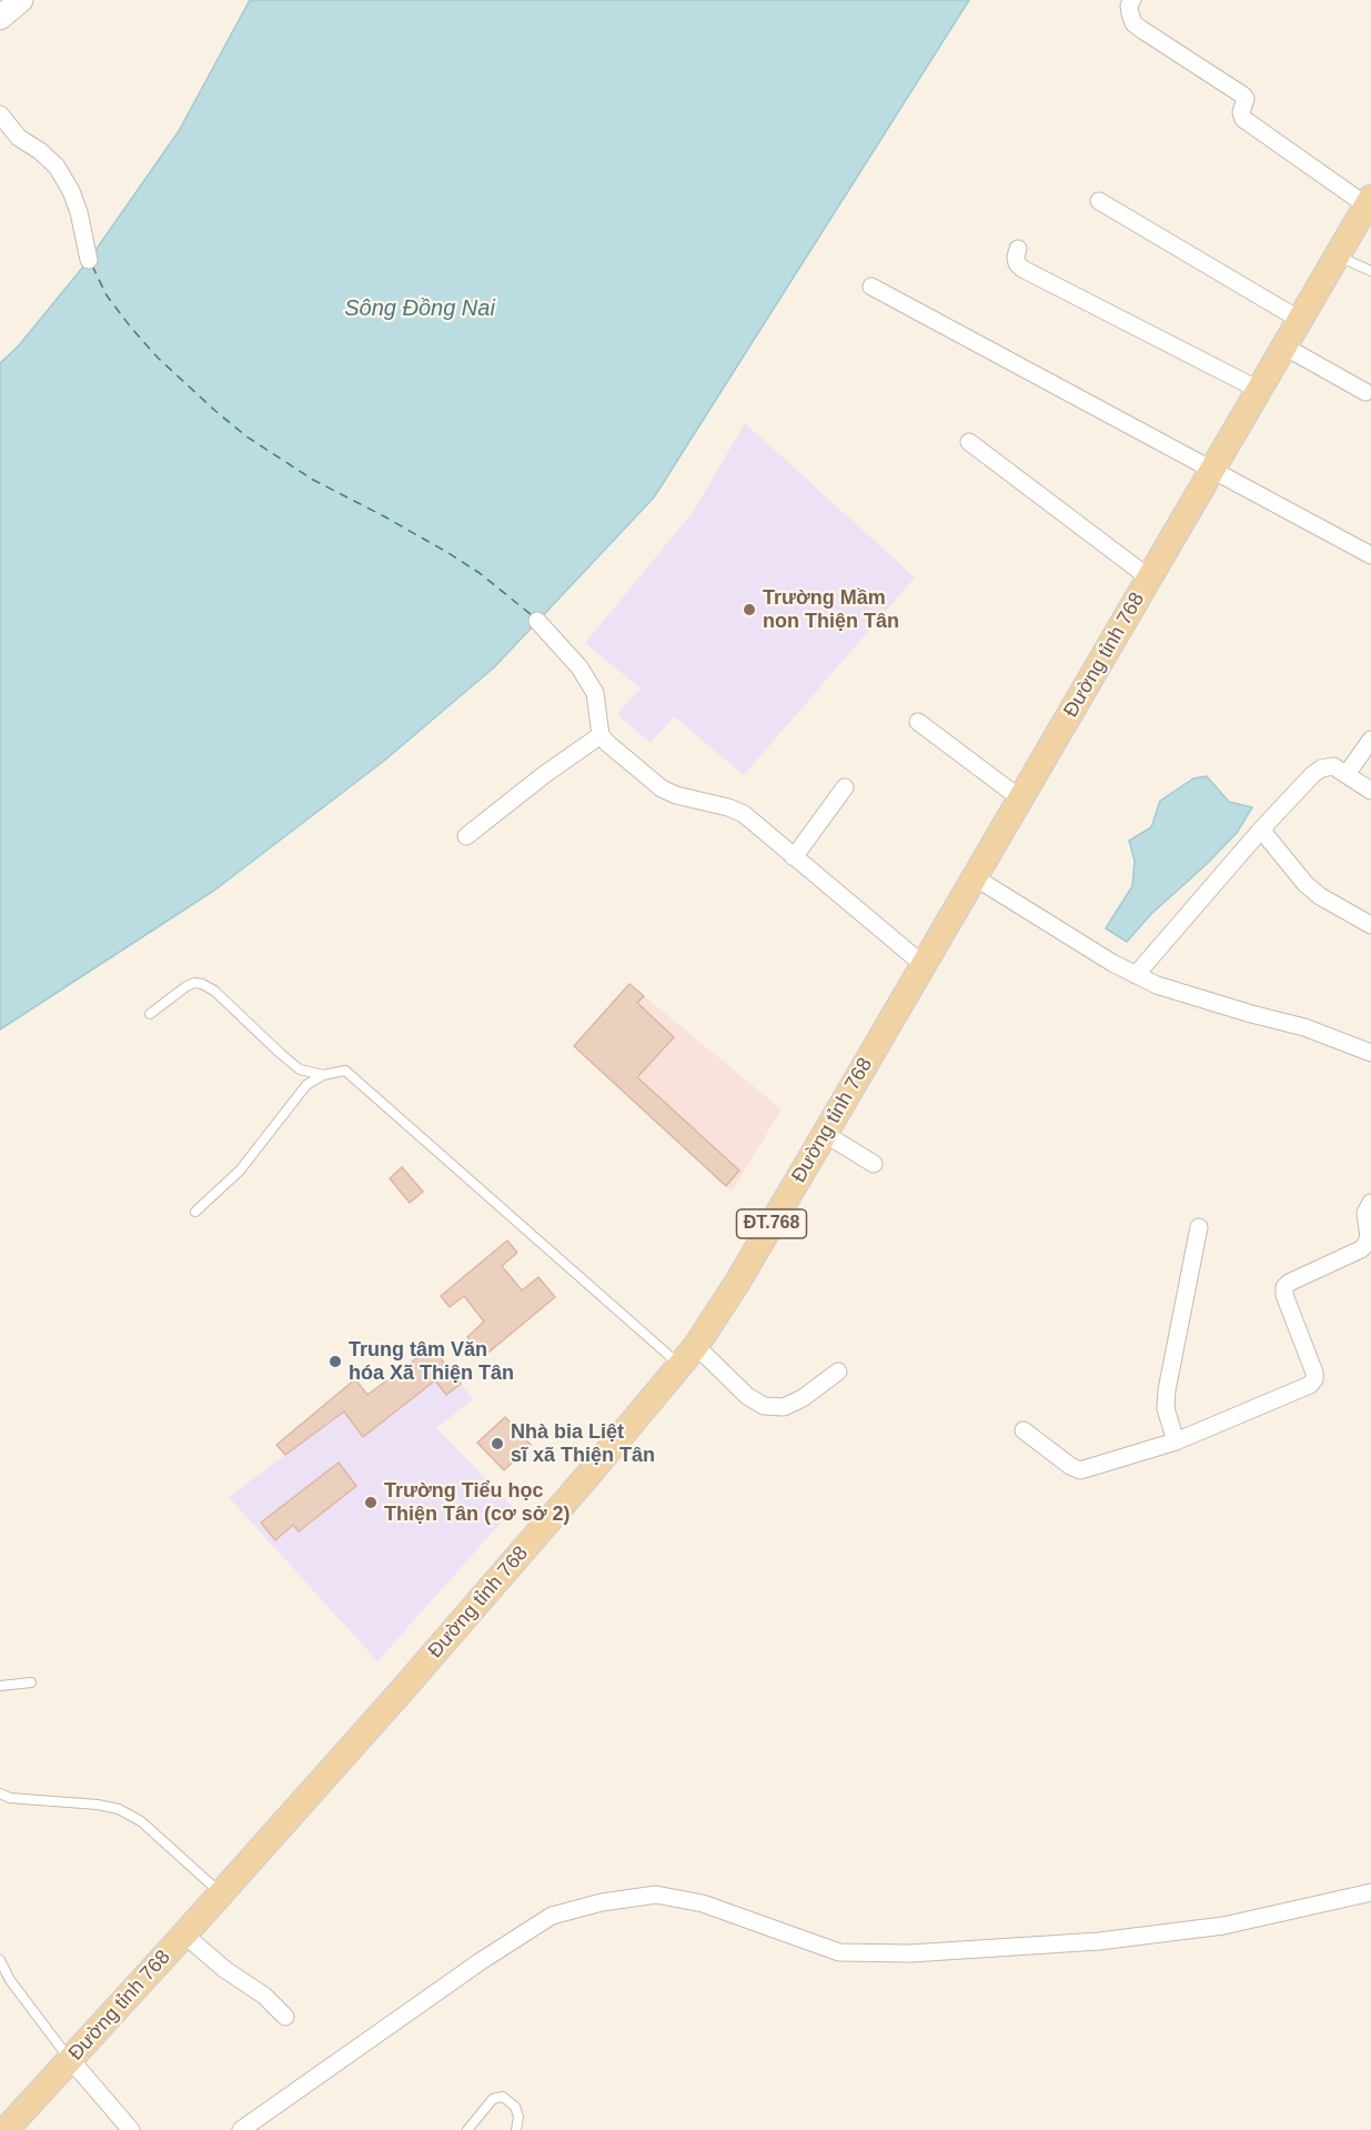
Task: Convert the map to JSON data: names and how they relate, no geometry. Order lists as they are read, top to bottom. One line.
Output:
{"streets":{"main road":["Đường tỉnh 768","ĐT.768"]},"water":["Sông Đồng Nai"],"places":["Trường Mầm non Thiện Tân","Trung tâm Văn hóa Xã Thiện Tân","Nhà bia Liệt sĩ xã Thiện Tân","Trường Tiểu học Thiện Tân (cơ sở 2)"]}
